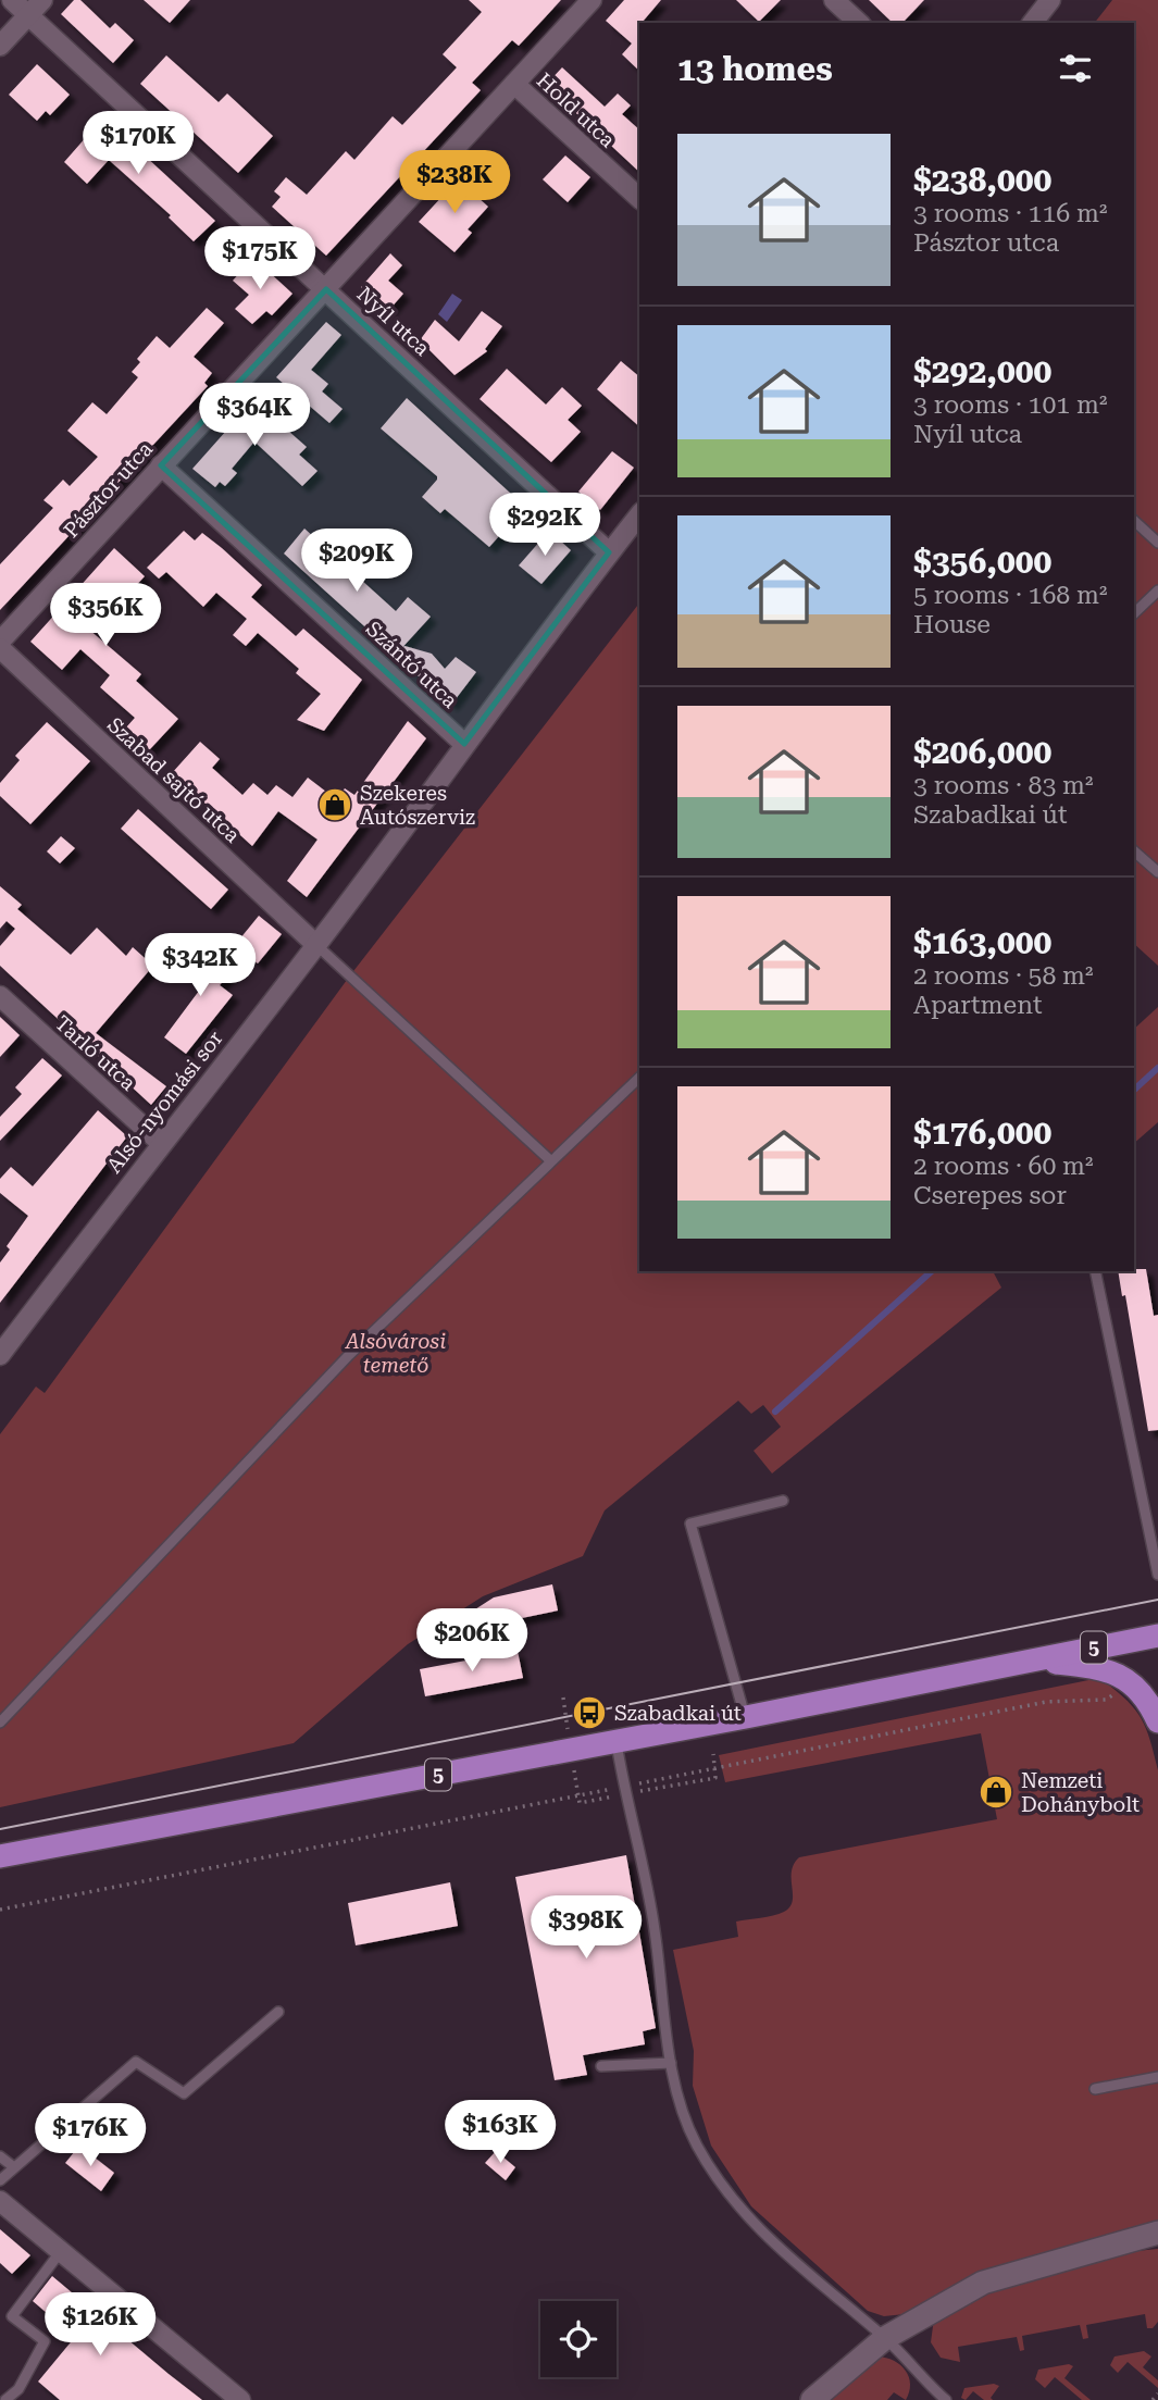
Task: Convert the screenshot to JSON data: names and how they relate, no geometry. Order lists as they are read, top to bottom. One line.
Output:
{"streets":{"main road":["5"],"street":["Hold utca","Nyíl utca","Pásztor utca","Szántó utca","Szabad sajtó utca","Tarló utca","Alsó-nyomási sor"]},"crossings":[["Hold utca","Pásztor utca"],["Nyíl utca","Pásztor utca"],["Nyíl utca","Alsó-nyomási sor"],["Pásztor utca","Szántó utca"],["Szántó utca","Alsó-nyomási sor"],["Szabad sajtó utca","Alsó-nyomási sor"],["Tarló utca","Alsó-nyomási sor"]],"parks":["Alsóvárosi temető"],"places":{"shop":["Szekeres Autószerviz","Nemzeti Dohánybolt"],"bus stop":["Szabadkai út"]},"page":{"heading":"13 homes","price":["$170K","$238K","$175K","$364K","$292K","$209K","$356K","$342K","$206K","$398K","$163K","$176K","$126K"],"list":[{"name":"$238,000","note":"3 rooms · 116 m² · Pásztor utca"},{"name":"$292,000","note":"3 rooms · 101 m² · Nyíl utca"},{"name":"$356,000","note":"5 rooms · 168 m² · House"},{"name":"$206,000","note":"3 rooms · 83 m² · Szabadkai út"},{"name":"$163,000","note":"2 rooms · 58 m² · Apartment"},{"name":"$176,000","note":"2 rooms · 60 m² · Cserepes sor"}]}}
